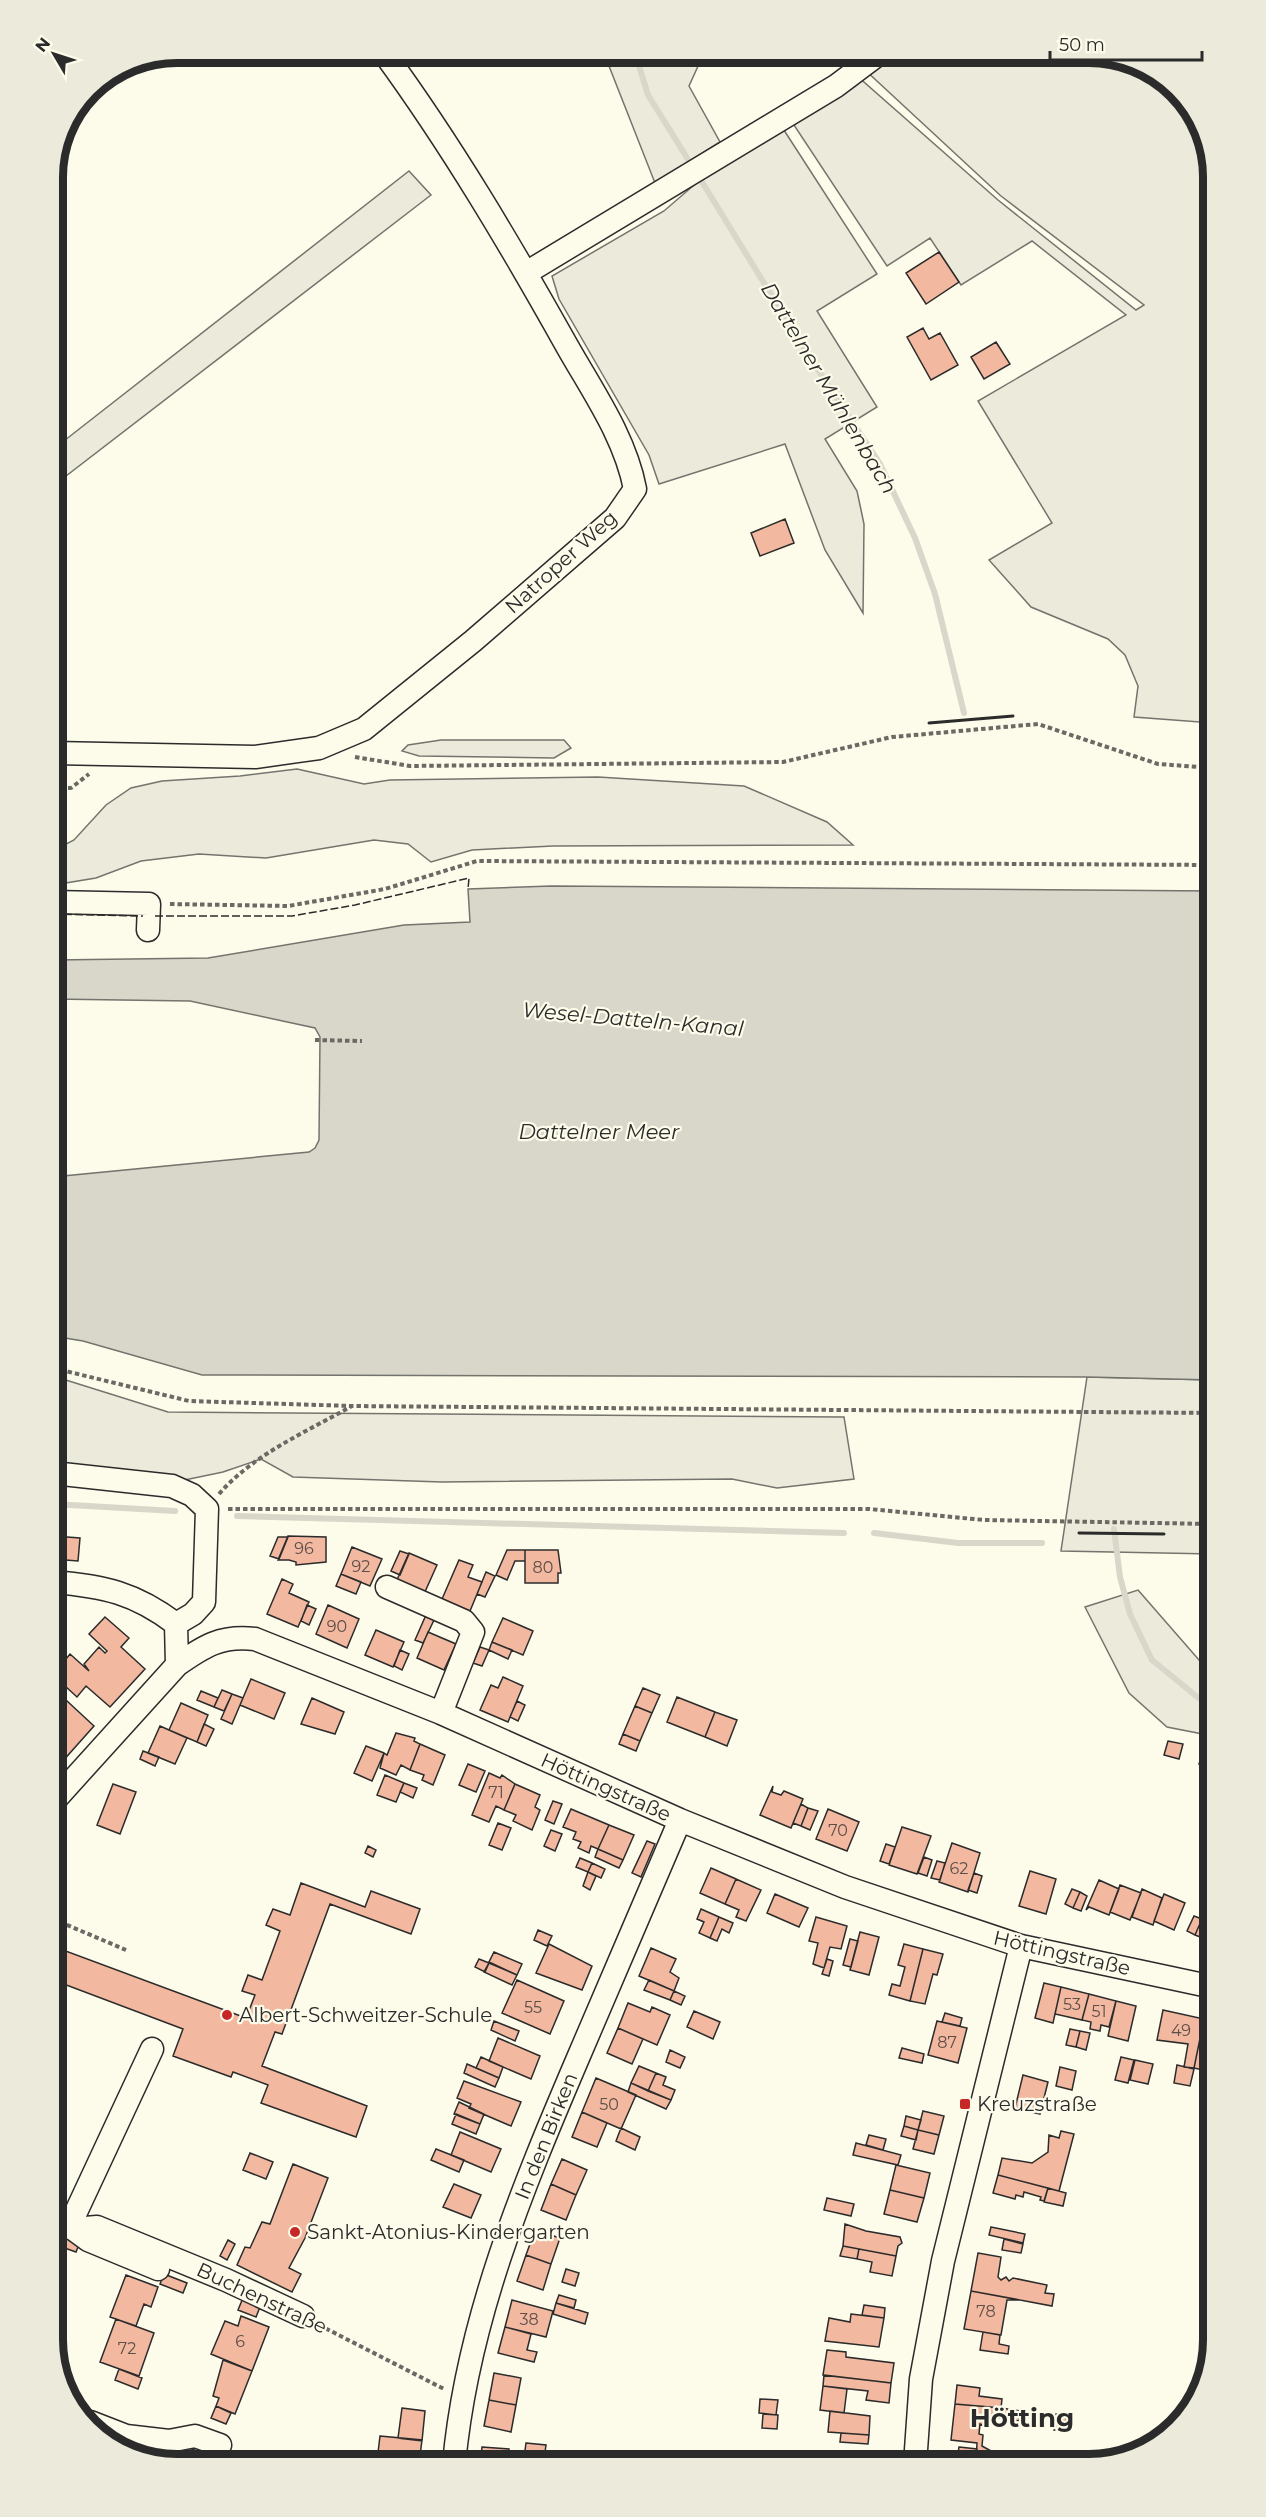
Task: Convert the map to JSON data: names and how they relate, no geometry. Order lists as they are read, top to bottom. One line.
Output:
{"streets":{"street":["Natroper Weg","Höttingstraße","In den Birken","Buchenstraße"]},"crossings":[["Höttingstraße","In den Birken"],["In den Birken","Buchenstraße"]],"districts":["Hötting"],"water":["Dattelner Mühlenbach","Wesel-Datteln-Kanal","Dattelner Meer"],"places":{"other":["Albert-Schweitzer-Schule","Sankt-Atonius-Kindergarten"],"transit":["Kreuzstraße"]},"house_numbers":["96","92","80","90","71","70","62","53","55","51","49","87","50","78","38","6","72"],"scale_bar":"50 m","north":"top left"}
